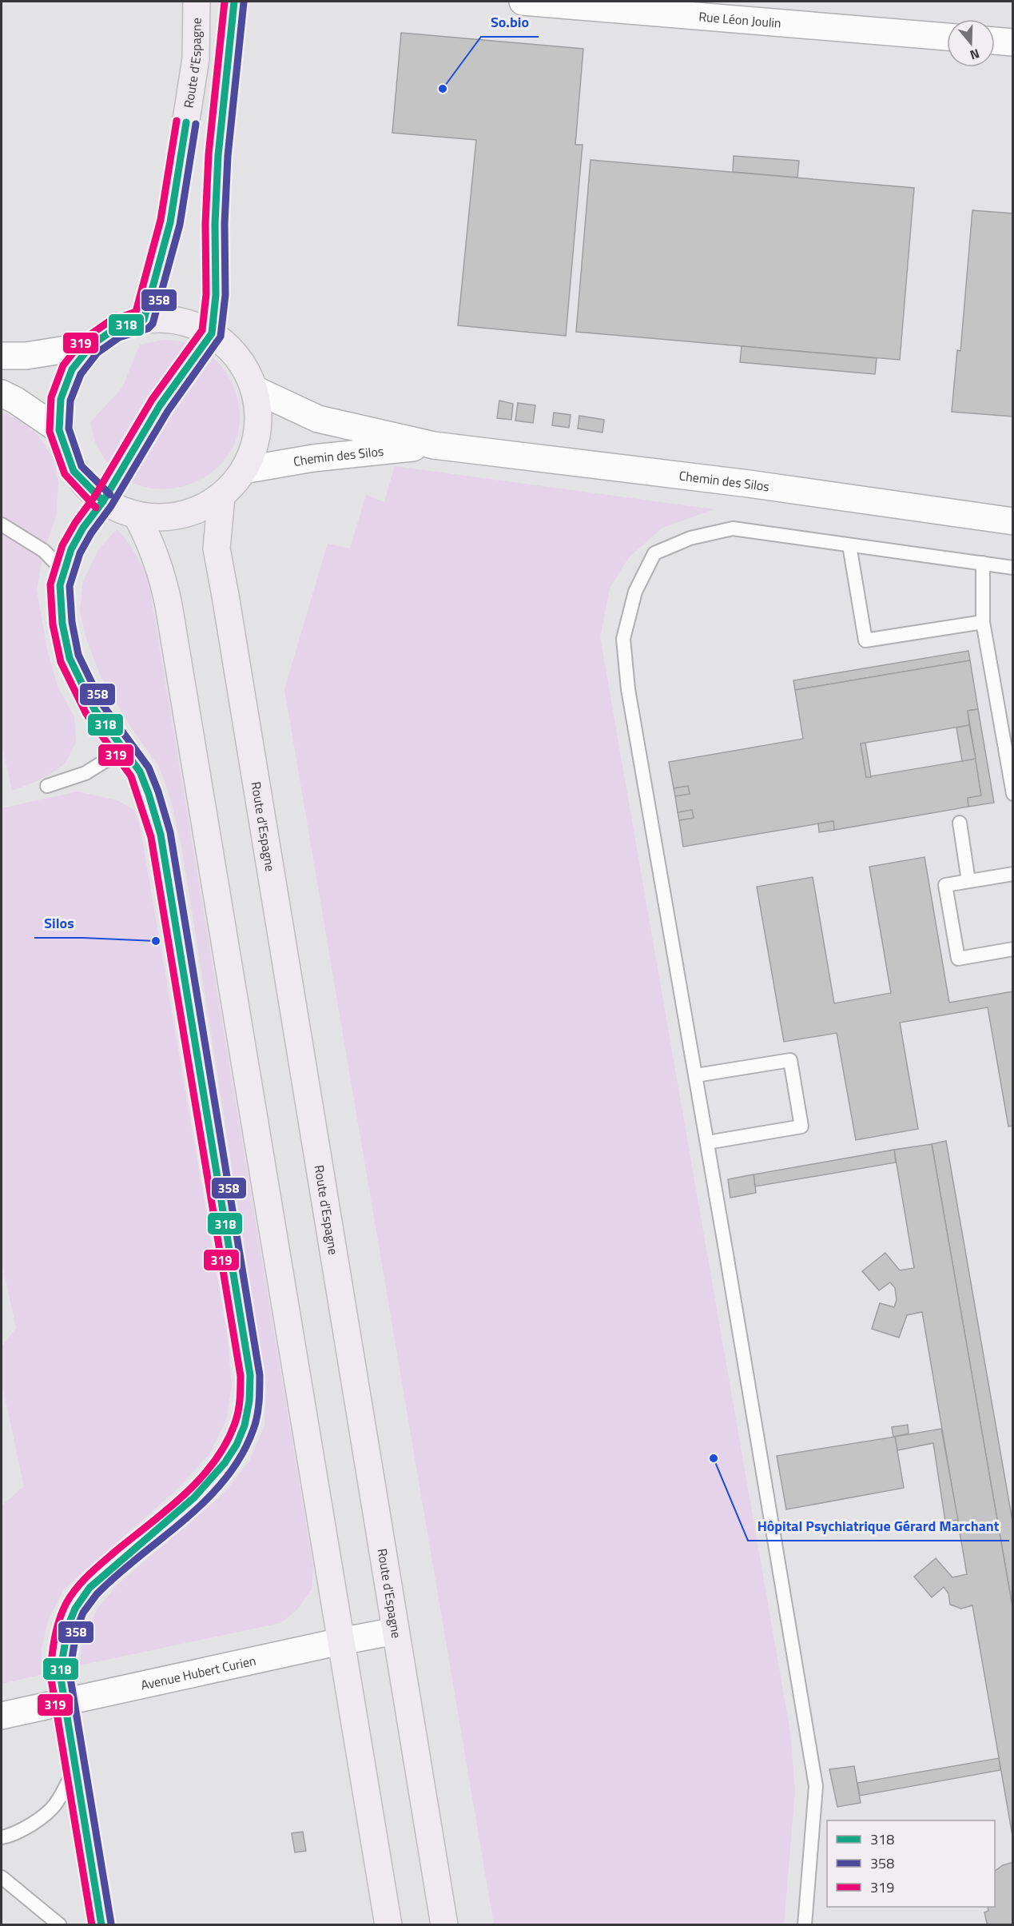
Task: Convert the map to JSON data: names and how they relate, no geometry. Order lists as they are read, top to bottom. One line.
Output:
{"streets":{"main road":["Route d'Espagne"],"street":["Rue Léon Joulin","Chemin des Silos","Avenue Hubert Curien"]},"crossings":[["Route d'Espagne","Avenue Hubert Curien"]],"places":["So.bio","Silos","Hôpital Psychiatrique Gérard Marchant"],"lines":["transit line 318","transit line 319","transit line 358"],"legend":["318","358","319"],"north":"bottom"}
